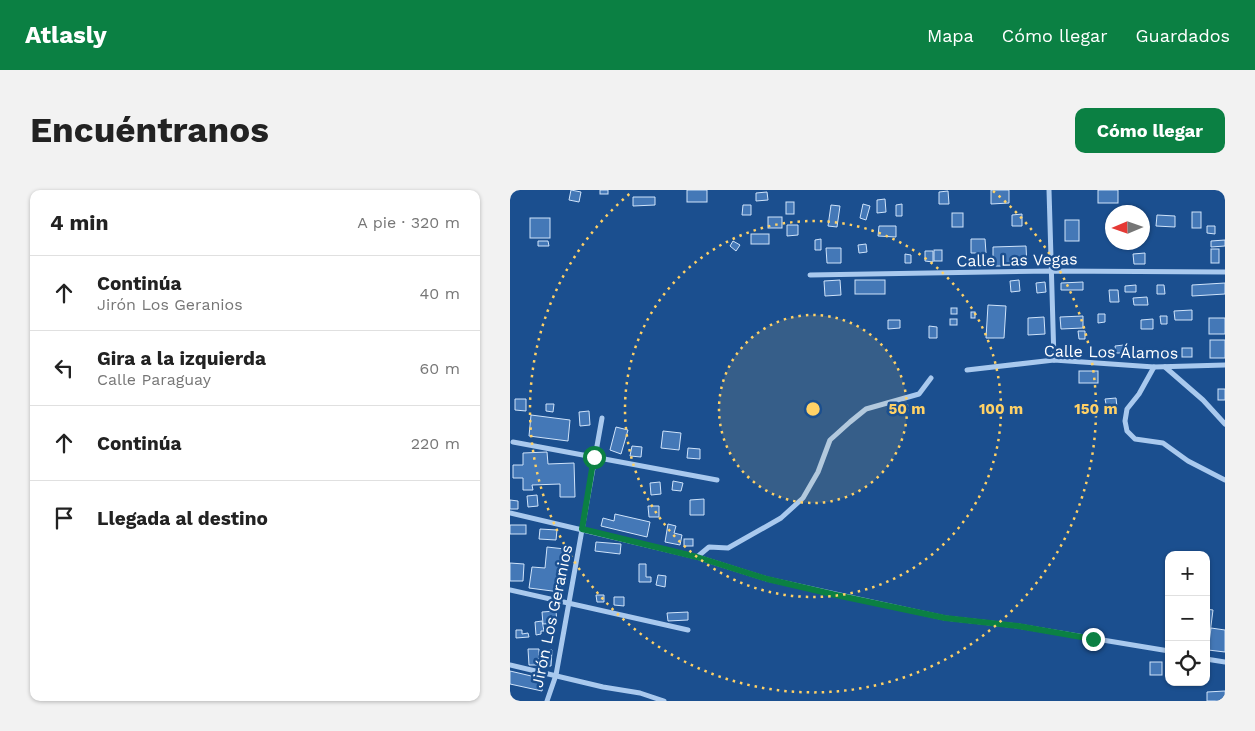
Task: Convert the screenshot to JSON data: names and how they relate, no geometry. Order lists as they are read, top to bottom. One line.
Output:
{"streets":{"street":["Calle Las Vegas","Calle Los Álamos","Jirón Los Geranios"]},"north":"left","page":{"header":"Atlasly","nav":["Mapa","Cómo llegar","Guardados"],"buttons":"Cómo llegar","title":"Encuéntranos","heading":["4 min","A pie · 320 m"],"list":[["Continúa","Jirón Los Geranios","40 m"],["Gira a la izquierda","Calle Paraguay","60 m"],["Continúa","220 m"],"Llegada al destino"],"map_buttons":["+","−"]},"rings":["50 m","100 m","150 m"]}
